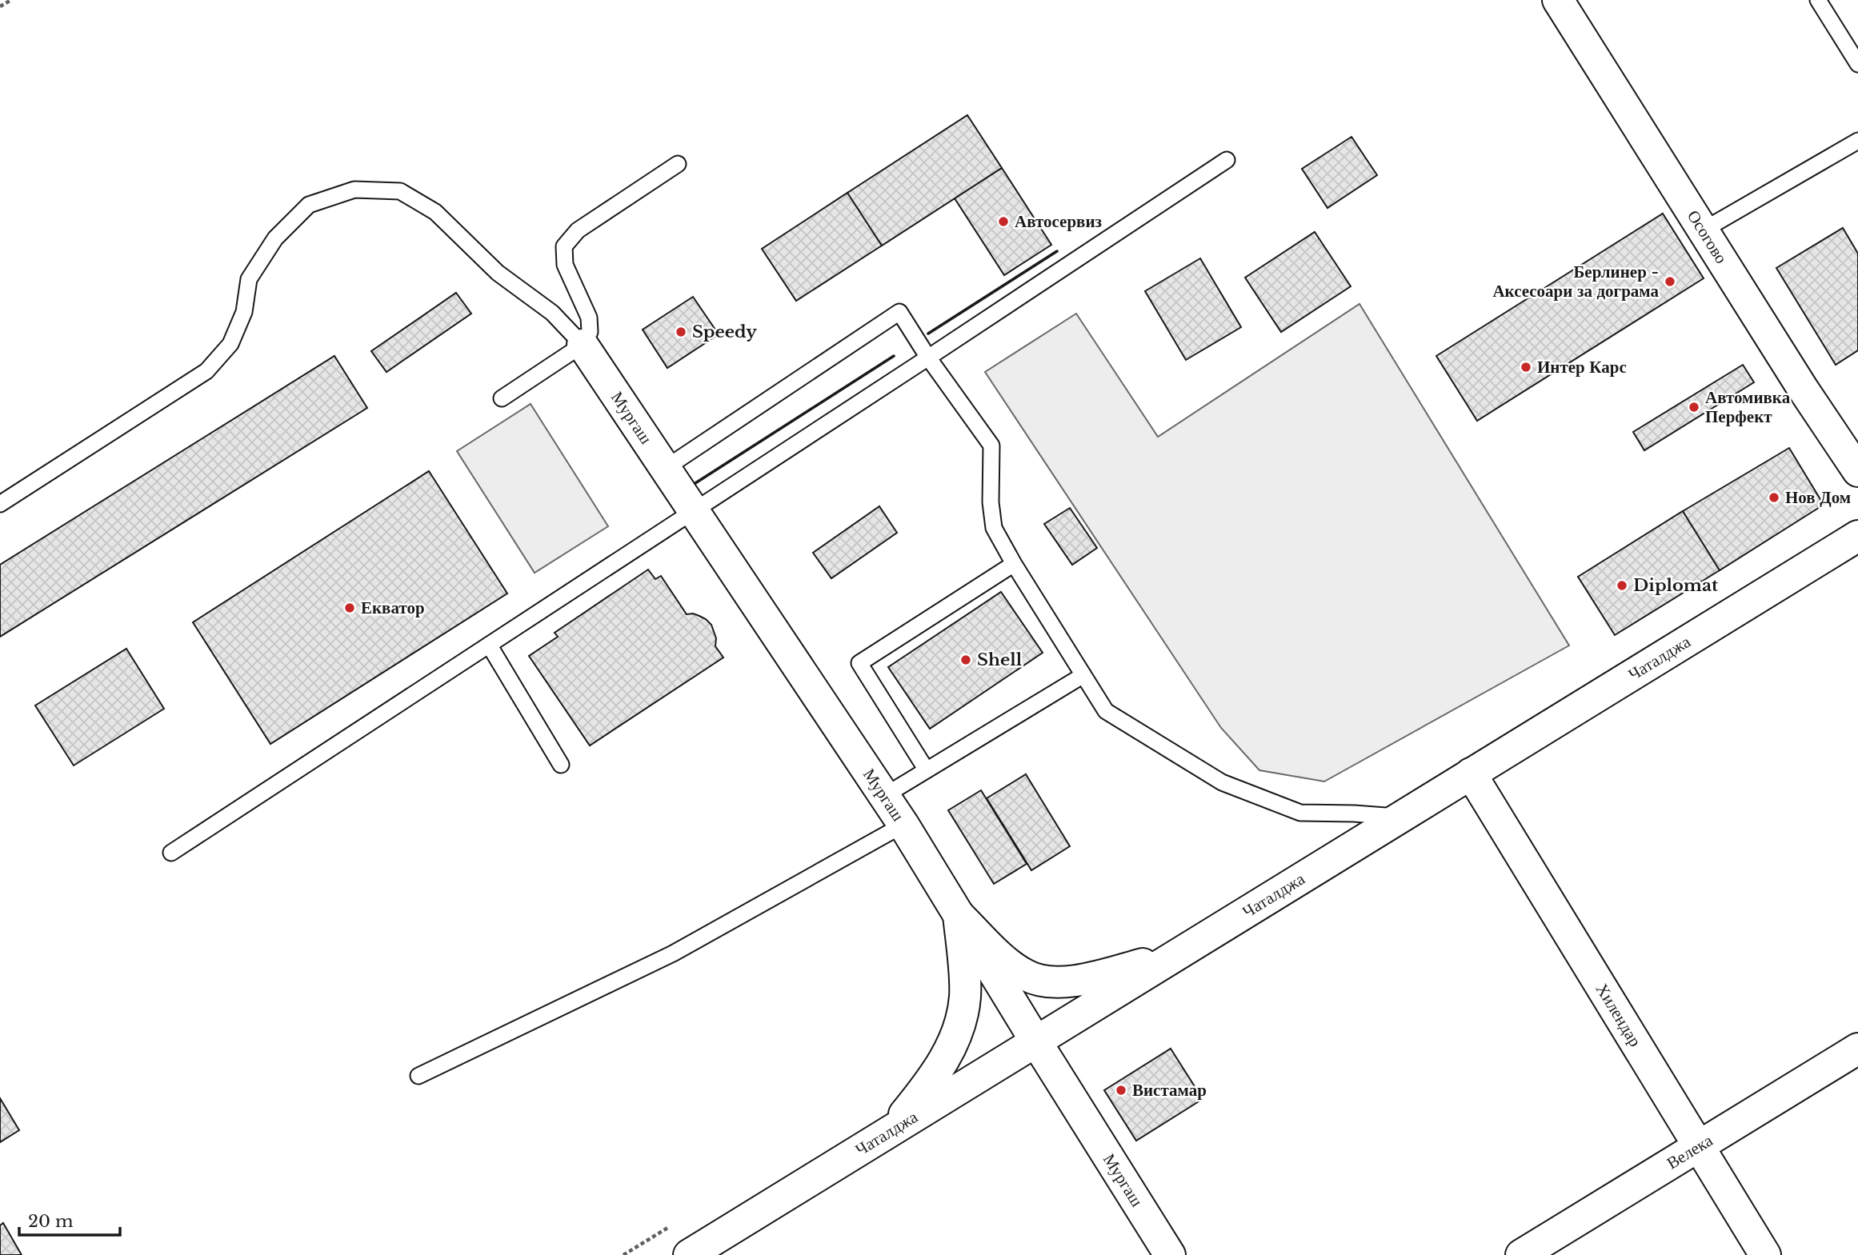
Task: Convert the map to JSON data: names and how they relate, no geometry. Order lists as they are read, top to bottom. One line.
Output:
{"streets":{"street":["Осогово","Мургаш","Чаталджа","Хилендар","Велека"]},"crossings":[["Мургаш","Чаталджа"],["Чаталджа","Хилендар"],["Хилендар","Велека"]],"places":["Автосервиз","Берлинер - Аксесоари за дограма","Speedy","Интер Карс","Автомивка Перфект","Нов Дом","Diplomat","Екватор","Shell","Вистамар"],"scale_bar":"20 m"}
